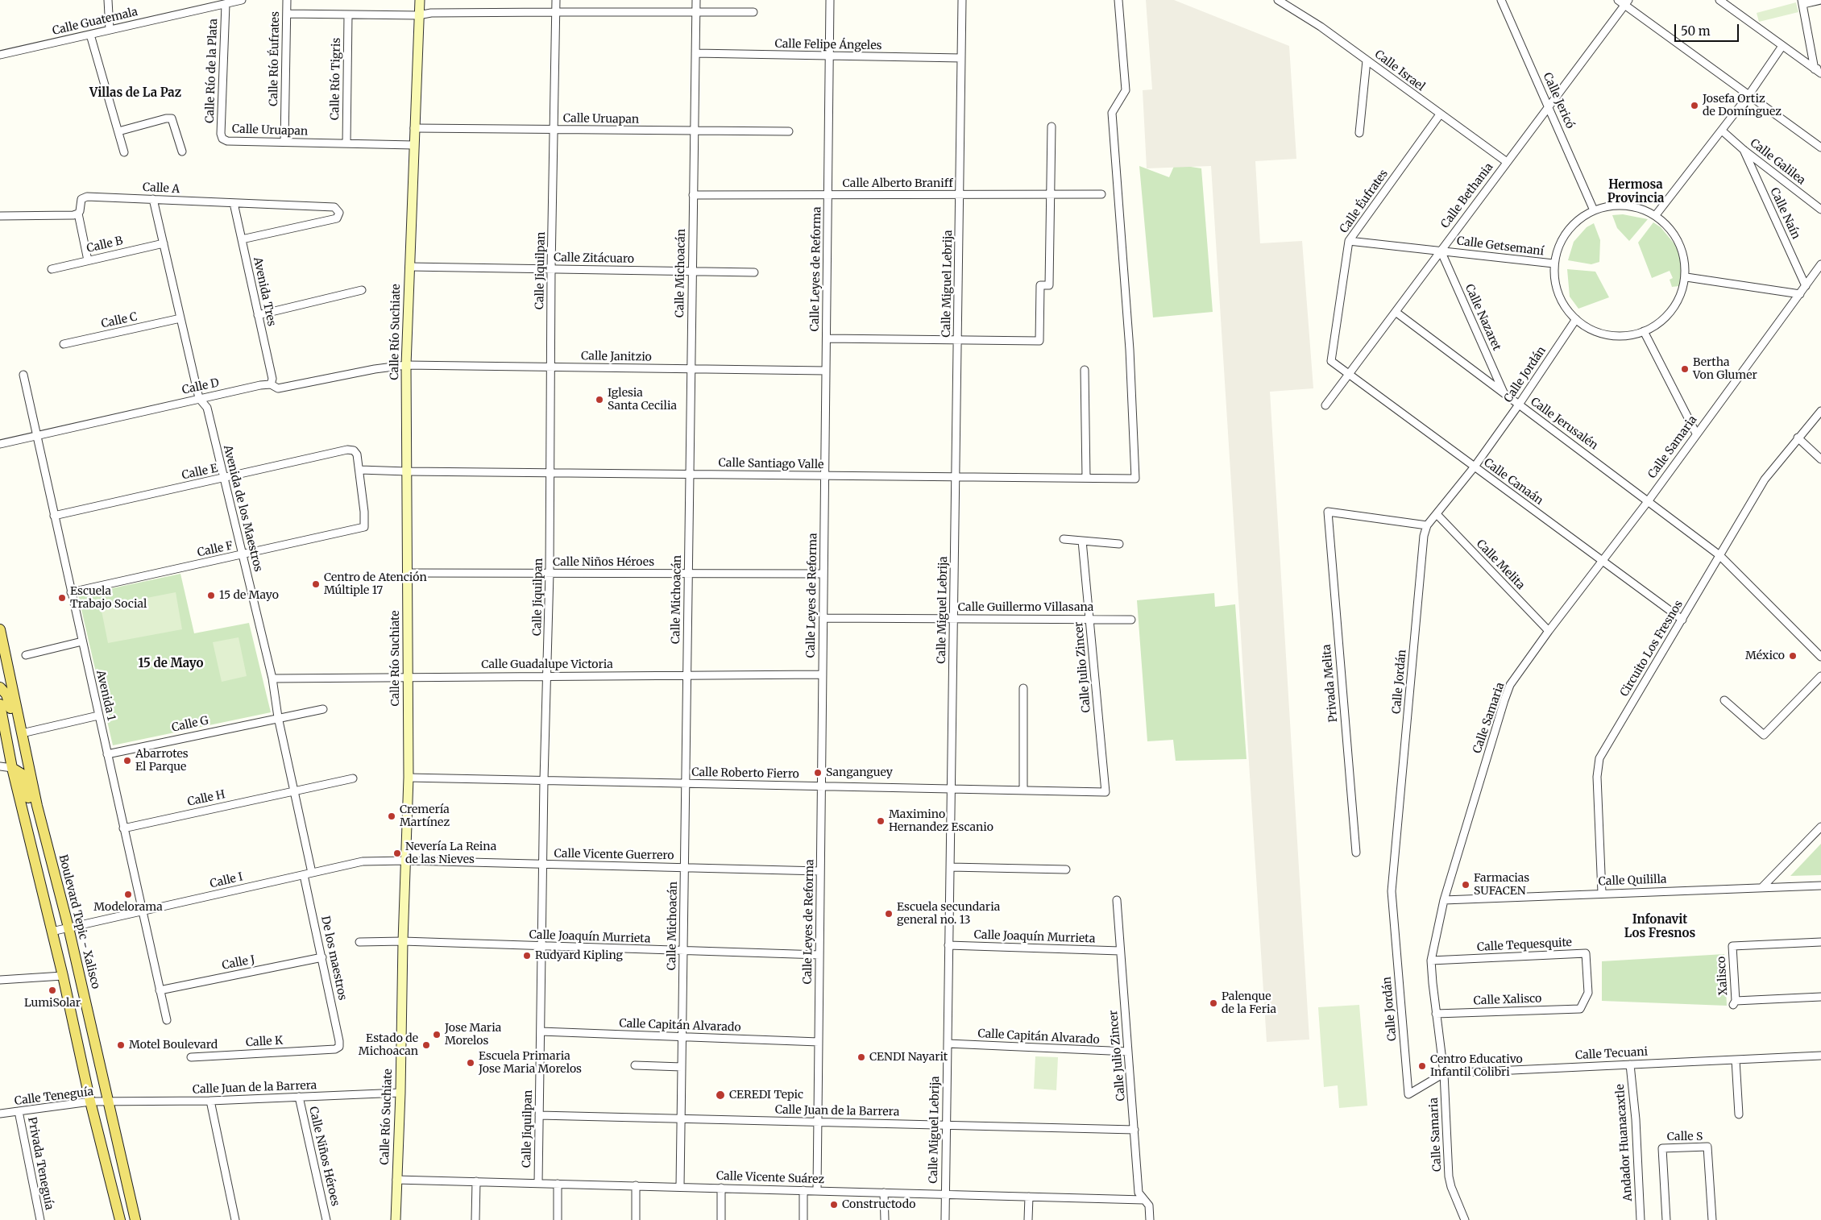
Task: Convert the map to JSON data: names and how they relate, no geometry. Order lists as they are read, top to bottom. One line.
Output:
{"streets":{"main road":["Calle Río Suchiate","Boulevard Tepic - Xalisco"],"street":["Calle Guatemala","Calle Felipe Ángeles","Calle Río Éufrates","Calle Río de la Plata","Calle Israel","Calle Río Tigris","Calle Jericó","Calle Uruapan","Calle Galilea","Calle Alberto Braniff","Calle A","Calle Bethania","Calle Éufrates","Calle Naín","Calle B","Calle Getsemaní","Calle Zitácuaro","Calle Leyes de Reforma","Calle Jiquilpan","Calle Michoacán","Calle Miguel Lebrija","Avenida Tres","Calle Nazaret","Calle C","Calle Janitzio","Calle Jordán","Calle D","Calle Jerusalén","Calle Samaria","Calle Santiago Valle","Calle E","Calle Canaán","Avenida de los Maestros","Calle F","Calle Niños Héroes","Calle Melita","Calle Guillermo Villasana","Circuito Los Fresnos","Calle Guadalupe Victoria","Calle Julio Zincer","Privada Melita","Avenida 1","Calle G","Calle Roberto Fierro","Calle H","Calle Vicente Guerrero","Calle I","Calle Quililla","Calle Joaquín Murrieta","Calle Tequesquite","De los maestros","Calle J","Xalisco","Calle Xalisco","Calle Capitán Alvarado","Calle K","Calle Tecuani","Calle Juan de la Barrera","Calle Teneguía","Calle S","Andador Huanacaxtle","Privada Teneguía","Calle Vicente Suárez"]},"crossings":[["Calle Guatemala","Calle Río de la Plata"],["Calle Felipe Ángeles","Calle Leyes de Reforma"],["Calle Felipe Ángeles","Calle Michoacán"],["Calle Felipe Ángeles","Calle Miguel Lebrija"],["Calle Río Éufrates","Calle Uruapan"],["Calle Río de la Plata","Calle Uruapan"],["Calle Israel","Calle Bethania"],["Calle Israel","Calle Éufrates"],["Calle Río Tigris","Calle Uruapan"],["Calle Jericó","Calle Bethania"],["Calle Jericó","Calle Getsemaní"],["Calle Jericó","Calle Jordán"],["Calle Uruapan","Calle Jiquilpan"],["Calle Uruapan","Calle Michoacán"],["Calle Uruapan","Calle Río Suchiate"],["Calle Galilea","Calle Naín"],["Calle Alberto Braniff","Calle Leyes de Reforma"],["Calle Alberto Braniff","Calle Michoacán"],["Calle Alberto Braniff","Calle Miguel Lebrija"],["Calle A","Avenida Tres"],["Calle A","Avenida de los Maestros"],["Calle Bethania","Calle Getsemaní"],["Calle Bethania","Calle Nazaret"],["Calle Bethania","Calle Jerusalén"],["Calle Bethania","Calle Canaán"],["Calle Éufrates","Calle Getsemaní"],["Calle Éufrates","Calle Canaán"],["Calle Naín","Calle Samaria"],["Calle B","Avenida de los Maestros"],["Calle Getsemaní","Calle Nazaret"],["Calle Getsemaní","Calle Jordán"],["Calle Zitácuaro","Calle Jiquilpan"],["Calle Zitácuaro","Calle Michoacán"],["Calle Zitácuaro","Calle Río Suchiate"],["Calle Leyes de Reforma","Calle Janitzio"],["Calle Leyes de Reforma","Calle Santiago Valle"],["Calle Leyes de Reforma","Calle Niños Héroes"],["Calle Leyes de Reforma","Calle Guillermo Villasana"],["Calle Leyes de Reforma","Calle Guadalupe Victoria"],["Calle Leyes de Reforma","Calle Roberto Fierro"],["Calle Leyes de Reforma","Calle Vicente Guerrero"],["Calle Leyes de Reforma","Calle Joaquín Murrieta"],["Calle Leyes de Reforma","Calle Capitán Alvarado"],["Calle Leyes de Reforma","Calle Juan de la Barrera"],["Calle Leyes de Reforma","Calle Vicente Suárez"],["Calle Jiquilpan","Calle Janitzio"],["Calle Jiquilpan","Calle Santiago Valle"],["Calle Jiquilpan","Calle Niños Héroes"],["Calle Jiquilpan","Calle Guadalupe Victoria"],["Calle Jiquilpan","Calle Roberto Fierro"],["Calle Jiquilpan","Calle Vicente Guerrero"],["Calle Jiquilpan","Calle Joaquín Murrieta"],["Calle Jiquilpan","Calle Capitán Alvarado"],["Calle Jiquilpan","Calle Juan de la Barrera"],["Calle Jiquilpan","Calle Vicente Suárez"],["Calle Michoacán","Calle Janitzio"],["Calle Michoacán","Calle Santiago Valle"],["Calle Michoacán","Calle Niños Héroes"],["Calle Michoacán","Calle Guadalupe Victoria"],["Calle Michoacán","Calle Roberto Fierro"],["Calle Michoacán","Calle Vicente Guerrero"],["Calle Michoacán","Calle Joaquín Murrieta"],["Calle Michoacán","Calle Capitán Alvarado"],["Calle Michoacán","Calle Juan de la Barrera"],["Calle Michoacán","Calle Vicente Suárez"],["Calle Miguel Lebrija","Calle Santiago Valle"],["Calle Miguel Lebrija","Calle Guillermo Villasana"],["Calle Miguel Lebrija","Calle Roberto Fierro"],["Calle Miguel Lebrija","Calle Joaquín Murrieta"],["Calle Miguel Lebrija","Calle Capitán Alvarado"],["Calle Miguel Lebrija","Calle Juan de la Barrera"],["Calle Miguel Lebrija","Calle Vicente Suárez"],["Avenida Tres","Calle D"],["Calle Nazaret","Calle Jerusalén"],["Calle C","Avenida de los Maestros"],["Calle Río Suchiate","Calle Janitzio"],["Calle Río Suchiate","Calle D"],["Calle Río Suchiate","Calle Santiago Valle"],["Calle Río Suchiate","Calle Niños Héroes"],["Calle Río Suchiate","Calle Guadalupe Victoria"],["Calle Río Suchiate","Calle Roberto Fierro"],["Calle Río Suchiate","Calle Vicente Guerrero"],["Calle Río Suchiate","Calle I"],["Calle Río Suchiate","Calle Joaquín Murrieta"],["Calle Río Suchiate","Calle Juan de la Barrera"],["Calle Río Suchiate","Calle Vicente Suárez"],["Calle Janitzio","Calle D"],["Calle Jordán","Calle Jerusalén"],["Calle Jordán","Calle Canaán"],["Calle Jordán","Calle Melita"],["Calle Jordán","Privada Melita"],["Calle Jordán","Calle Tecuani"],["Calle D","Avenida de los Maestros"],["Calle D","Avenida 1"],["Calle Jerusalén","Calle Samaria"],["Calle Jerusalén","Circuito Los Fresnos"],["Calle Samaria","Calle Canaán"],["Calle Samaria","Calle Melita"],["Calle Samaria","Calle Quililla"],["Calle Samaria","Calle Tequesquite"],["Calle Samaria","Calle Xalisco"],["Calle Samaria","Calle Tecuani"],["Calle E","Avenida de los Maestros"],["Calle E","Calle F"],["Calle E","Avenida 1"],["Calle Canaán","Circuito Los Fresnos"],["Avenida de los Maestros","Calle F"],["Avenida de los Maestros","Calle Guadalupe Victoria"],["Avenida de los Maestros","Calle G"],["Avenida de los Maestros","Calle H"],["Avenida de los Maestros","Calle I"],["Calle F","Avenida 1"],["Calle Niños Héroes","Calle Juan de la Barrera"],["Calle Guillermo Villasana","Calle Julio Zincer"],["Circuito Los Fresnos","Calle Quililla"],["Calle Julio Zincer","Calle Roberto Fierro"],["Calle Julio Zincer","Calle Joaquín Murrieta"],["Calle Julio Zincer","Calle Capitán Alvarado"],["Calle Julio Zincer","Calle Juan de la Barrera"],["Calle Julio Zincer","Calle Vicente Suárez"],["Avenida 1","Calle G"],["Avenida 1","Calle H"],["Avenida 1","Calle I"],["Avenida 1","Calle J"],["Calle Vicente Guerrero","Calle I"],["Calle I","Boulevard Tepic - Xalisco"],["Calle I","De los maestros"],["Boulevard Tepic - Xalisco","Calle Juan de la Barrera"],["Boulevard Tepic - Xalisco","Calle Teneguía"],["Calle Tequesquite","Calle Xalisco"],["De los maestros","Calle J"],["De los maestros","Calle K"],["Calle Tecuani","Andador Huanacaxtle"],["Calle Juan de la Barrera","Calle Teneguía"],["Calle Teneguía","Privada Teneguía"]],"districts":["Villas de La Paz","Hermosa Provincia","15 de Mayo","Infonavit Los Fresnos"],"places":["Josefa Ortiz de Domínguez","Bertha Von Glumer","Iglesia Santa Cecilia","Centro de Atención Múltiple 17","15 de Mayo","Escuela Trabajo Social","México","Abarrotes El Parque","Sanganguey","Cremería Martínez","Maximino Hernandez Escanio","Nevería La Reina de las Nieves","Farmacias SUFACEN","Modelorama","Escuela secundaria general no. 13","Rudyard Kipling","LumiSolar","Palenque de la Feria","Jose Maria Morelos","Motel Boulevard","Estado de Michoacan","CENDI Nayarit","Escuela Primaria Jose Maria Morelos","Centro Educativo Infantil Colibri","CEREDI Tepic","Constructodo"],"scale_bar":"50 m"}
